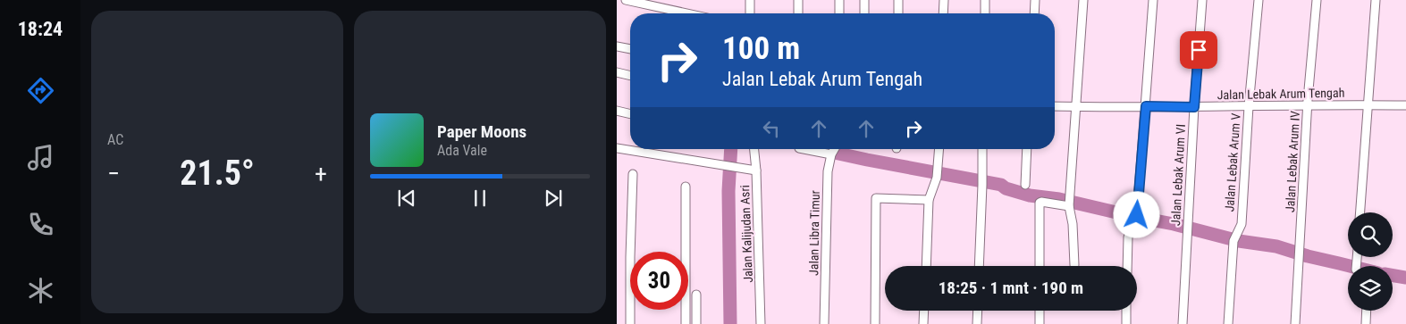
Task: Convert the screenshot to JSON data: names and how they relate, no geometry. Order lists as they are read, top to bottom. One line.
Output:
{"streets":{"street":["Jalan Lebak Arum Tengah","Jalan Lebak Arum IV","Jalan Lebak Arum V","Jalan Lebak Arum VI","Jalan Libra Timur","Jalan Kalijudan Asri"]},"crossings":[["Jalan Lebak Arum Tengah","Jalan Lebak Arum IV"],["Jalan Lebak Arum Tengah","Jalan Lebak Arum V"],["Jalan Lebak Arum Tengah","Jalan Lebak Arum VI"]],"page":{"tabs":"18:24","tile":"AC","turn":["100 m","Jalan Lebak Arum Tengah"],"song":["Paper Moons","Ada Vale"],"heat":["−","21.5°","+"],"limit":"30","trip":"18:25 · 1 mnt · 190 m"}}
